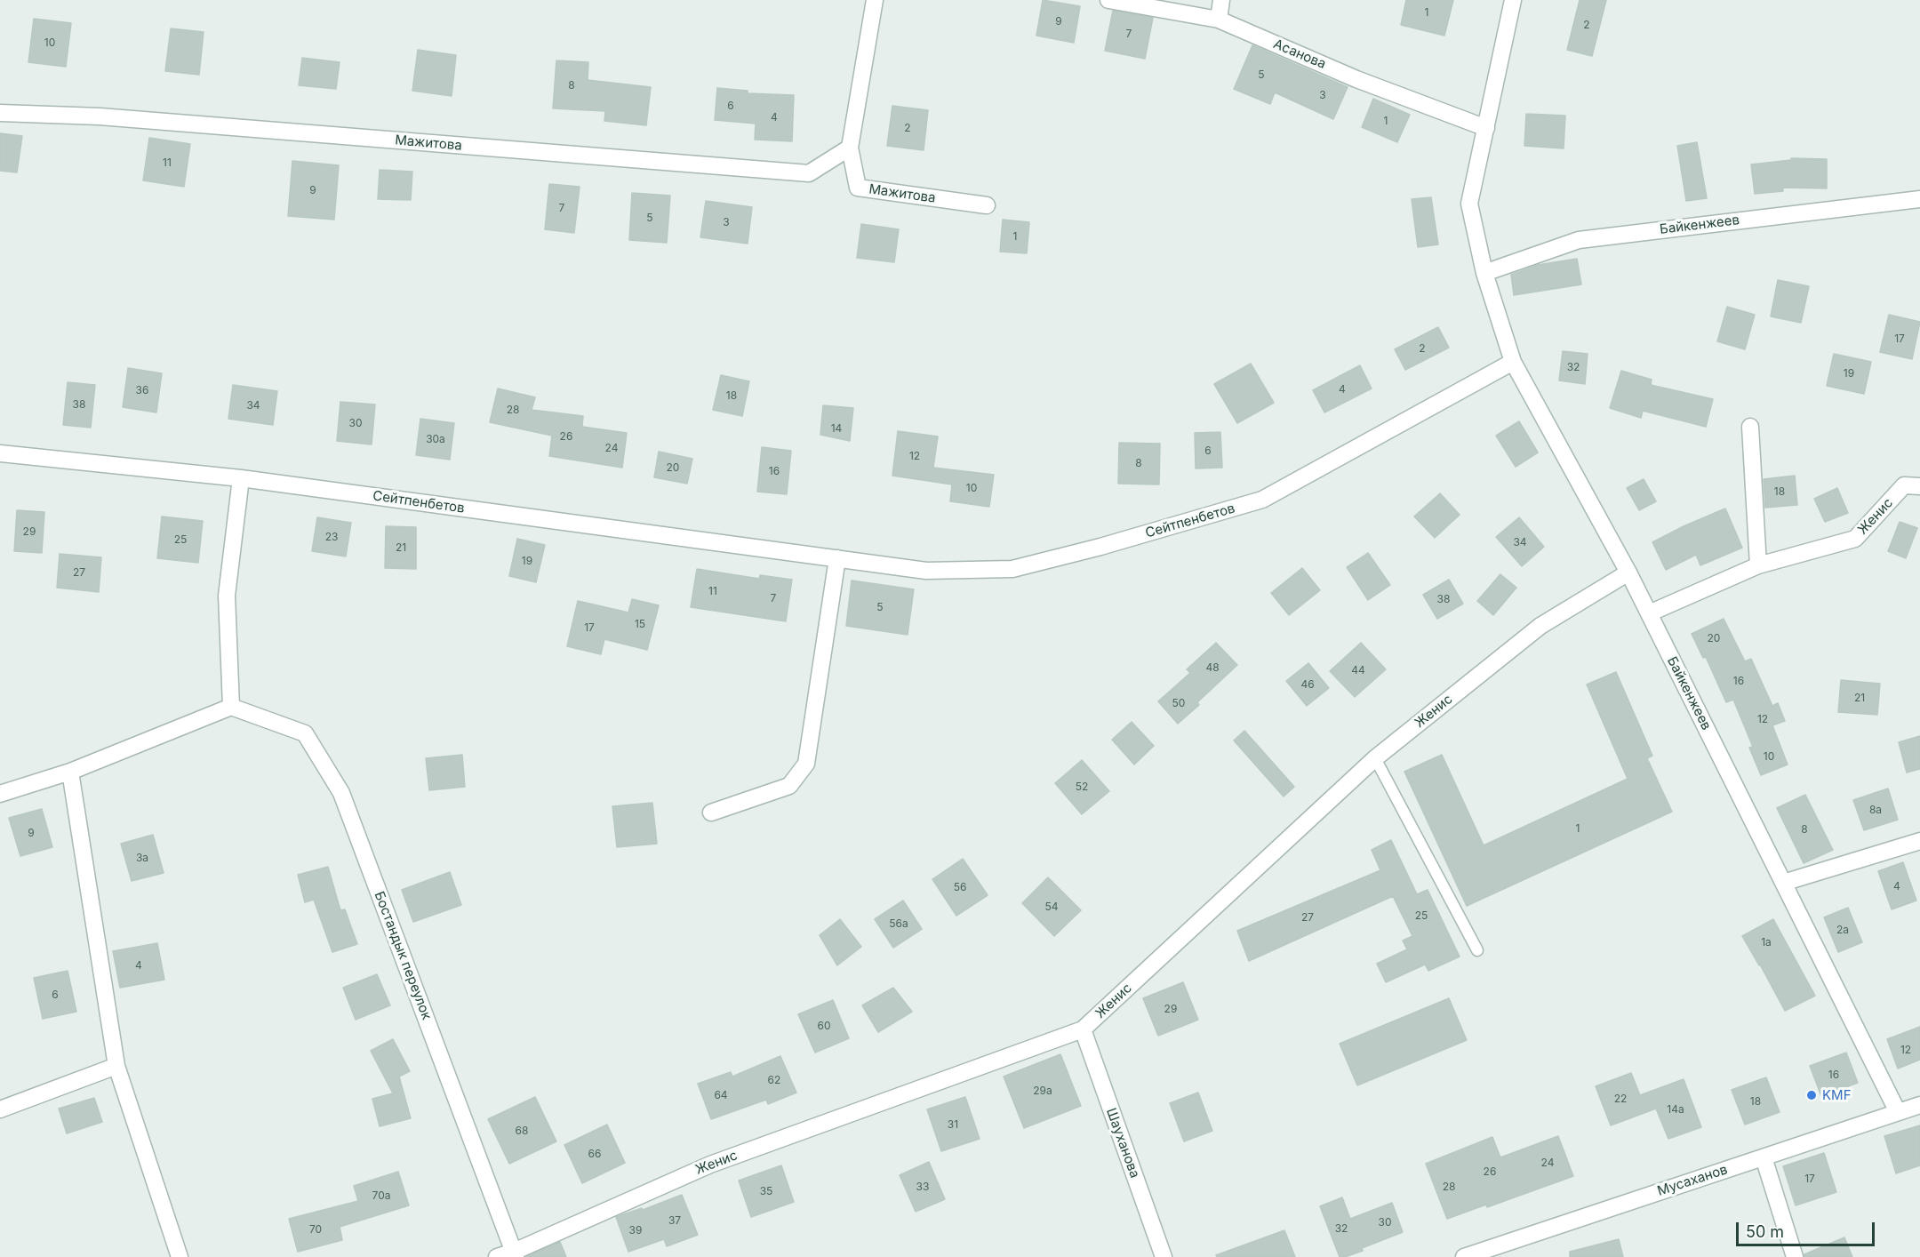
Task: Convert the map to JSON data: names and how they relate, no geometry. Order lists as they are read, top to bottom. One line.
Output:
{"streets":{"street":["Асанова","Мажитова","Байкенжеев","Сейтпенбетов","Женис","Бостандык переулок","Шауханова","Мусаханов"]},"crossings":[["Асанова","Байкенжеев"],["Байкенжеев","Сейтпенбетов"],["Байкенжеев","Женис"],["Байкенжеев","Мусаханов"],["Женис","Бостандык переулок"],["Женис","Шауханова"]],"places":["KMF"],"house_numbers":["1","9","2","7","10","5","8","3","6","4","1","2","11","9","7","5","3","1","17","2","32","19","4","36","18","38","34","28","30","14","26","30а","24","6","12","8","20","16","10","18","29","23","25","34","21","19","27","11","7","38","5","15","17","20","48","44","16","46","21","50","12","10","52","8а","1","8","9","3а","4","56","54","25","27","56а","2а","1а","4","6","29","60","12","16","62","29а","64","22","18","14а","31","68","66","24","26","17","33","28","35","70а","37","30","32","70","39"],"scale_bar":"50 m"}
